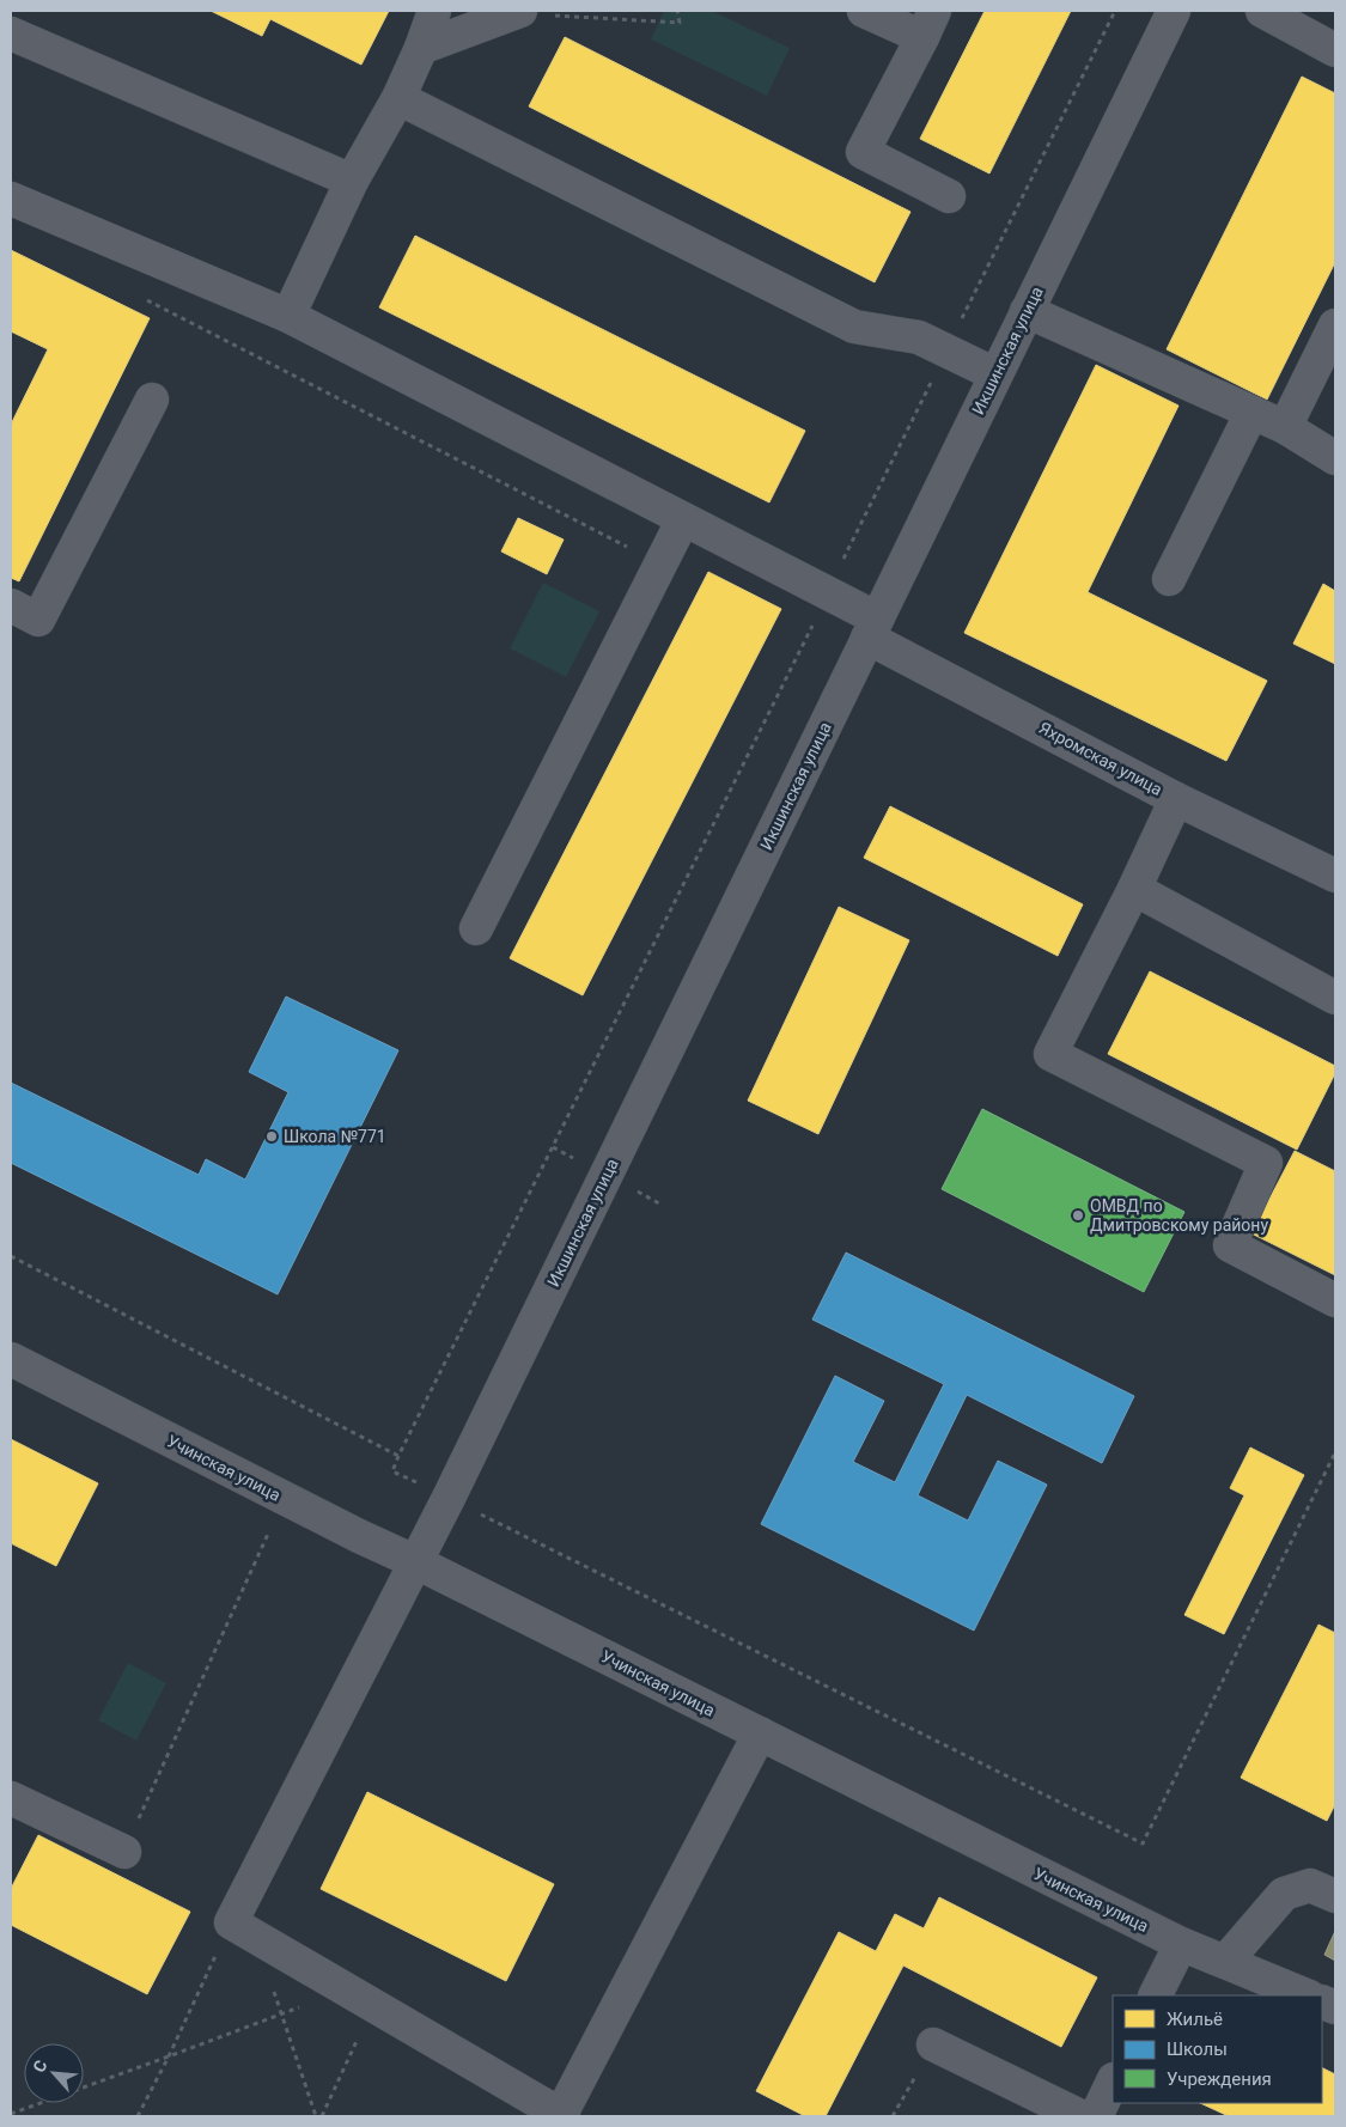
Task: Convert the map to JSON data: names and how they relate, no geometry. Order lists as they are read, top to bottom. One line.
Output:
{"streets":{"street":["Икшинская улица","Яхромская улица","Учинская улица"]},"crossings":[["Икшинская улица","Яхромская улица"],["Икшинская улица","Учинская улица"]],"places":["Школа №771","ОМВД по Дмитровскому району"],"legend":["Жильё","Школы","Учреждения"],"north":"top left"}
